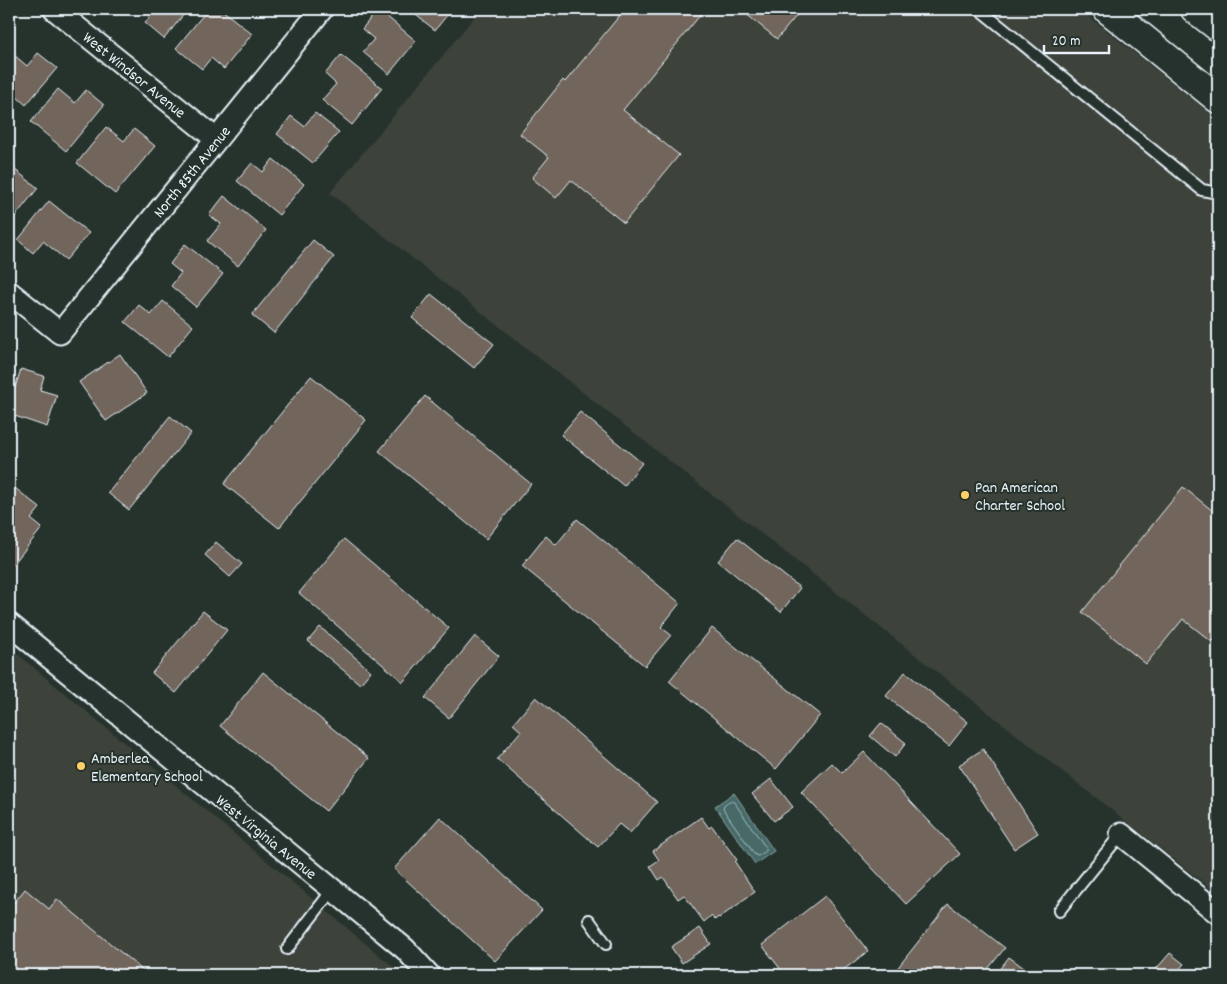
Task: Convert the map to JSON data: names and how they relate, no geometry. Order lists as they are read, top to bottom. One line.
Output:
{"streets":{"street":["West Windsor Avenue","North 85th Avenue","West Virginia Avenue"]},"crossings":[["West Windsor Avenue","North 85th Avenue"]],"places":["Pan American Charter School","Amberlea Elementary School"],"scale_bar":"20 m"}
